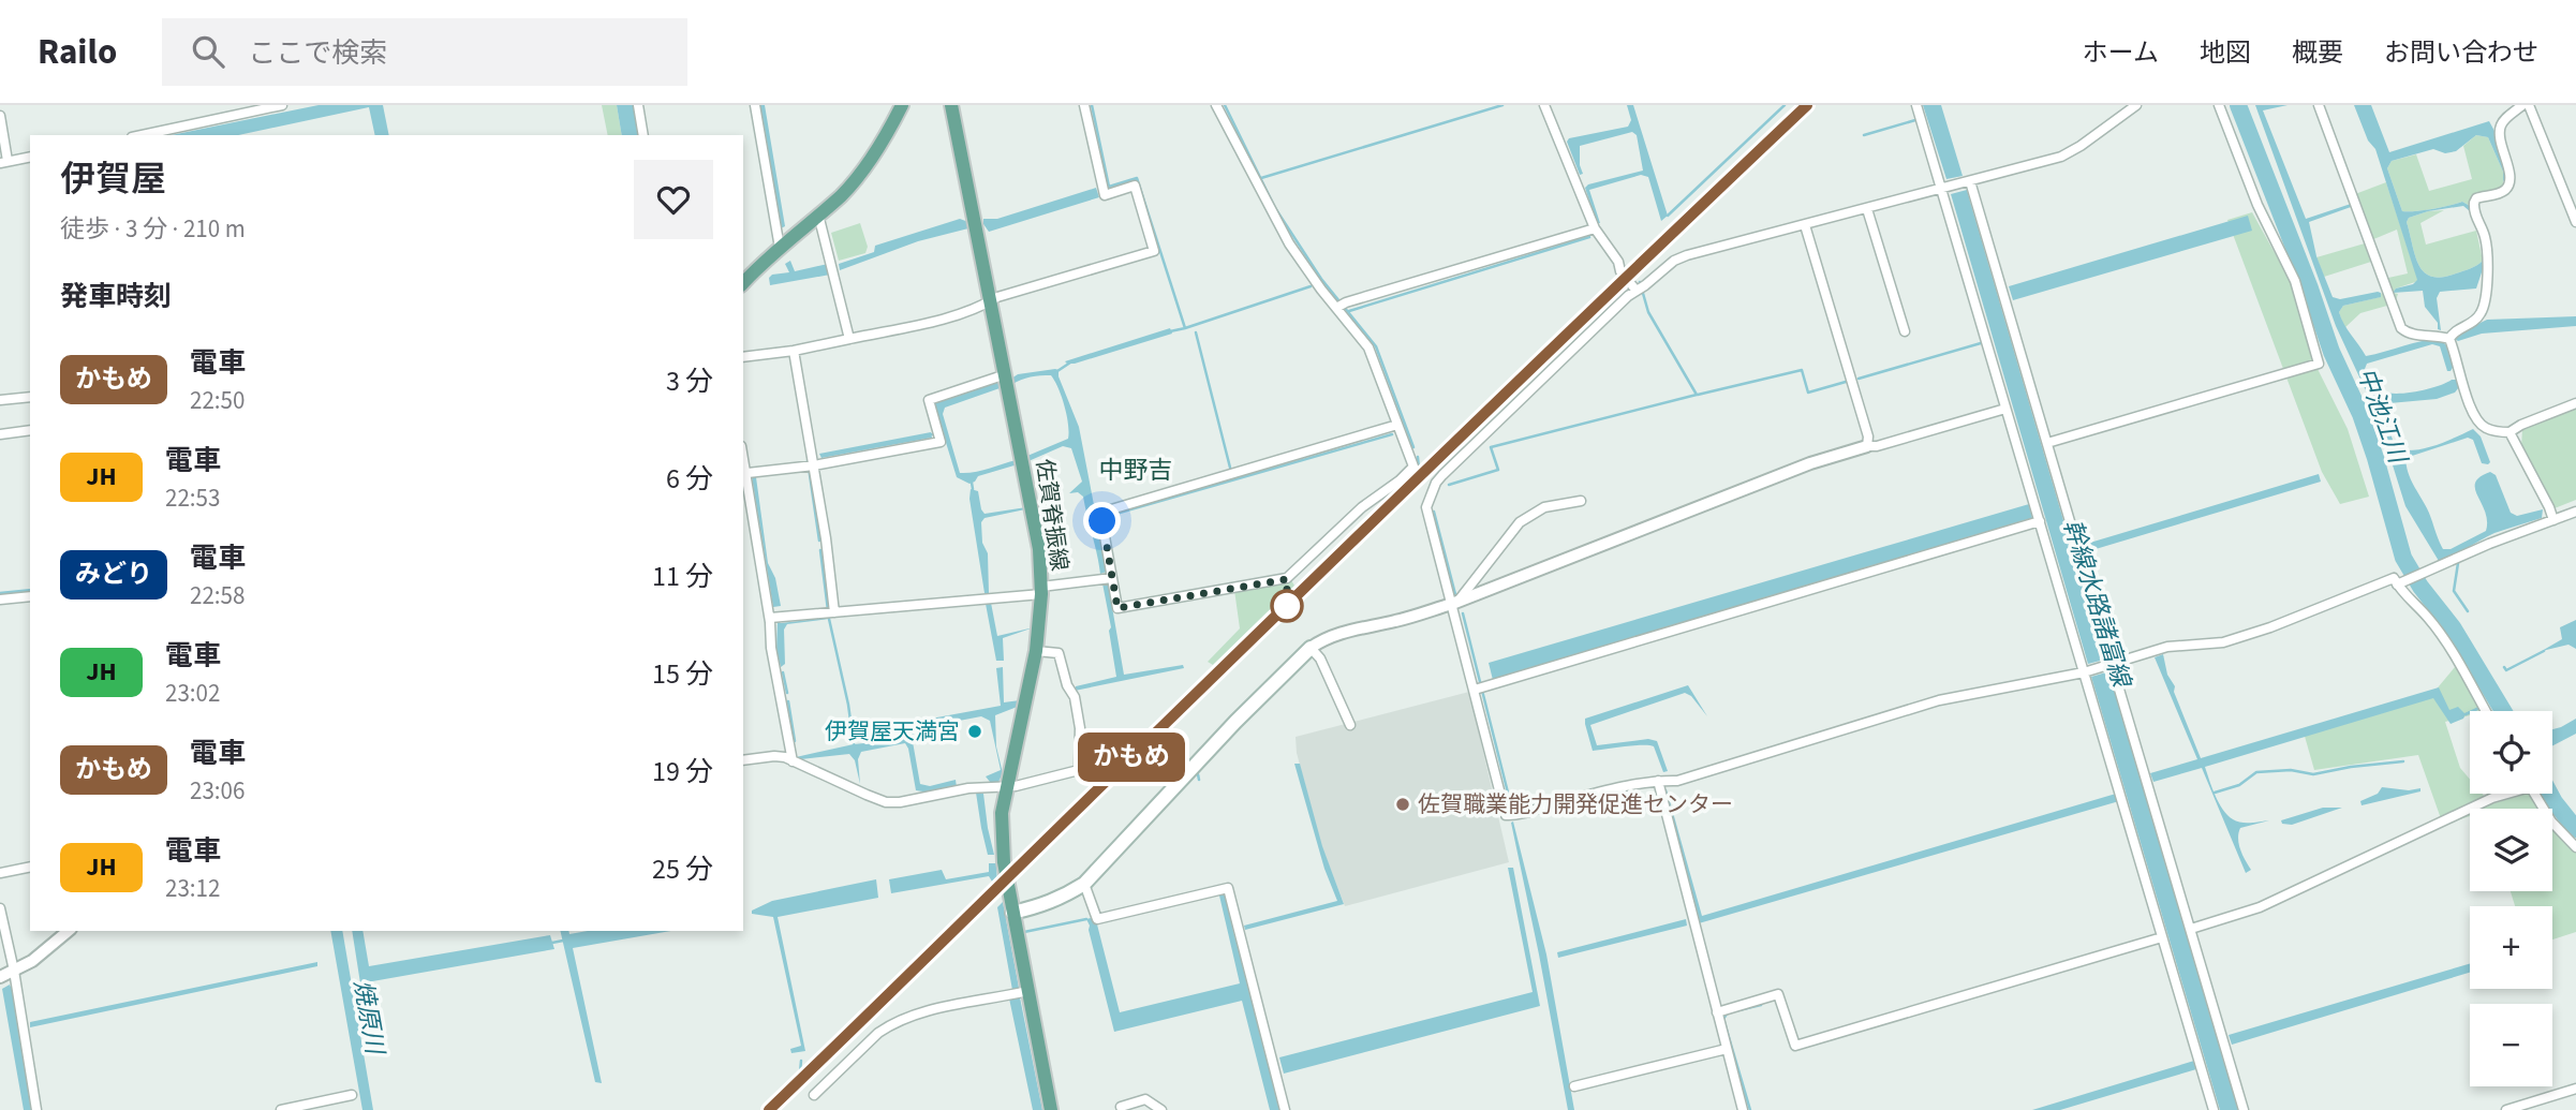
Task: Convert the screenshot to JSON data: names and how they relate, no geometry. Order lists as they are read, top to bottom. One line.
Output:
{"streets":{"main road":["佐賀脊振線"]},"districts":["中野吉"],"water":["中池江川","幹線水路諸富線","焼原川"],"places":["伊賀屋天満宮","佐賀職業能力開発促進センター"],"page":{"header":"Railo","search":"ここで検索","nav":["ホーム","地図","概要","お問い合わせ"],"on_map":"かもめ","heading":[["伊賀屋","徒歩 · 3 分 · 210 m"],"発車時刻"],"list":[{"mark":"かもめ","name":"電車","note":"22:50","value":"3 分"},{"mark":"JH","name":"電車","note":"22:53","value":"6 分"},{"mark":"みどり","name":"電車","note":"22:58","value":"11 分"},{"mark":"JH","name":"電車","note":"23:02","value":"15 分"},{"mark":"かもめ","name":"電車","note":"23:06","value":"19 分"},{"mark":"JH","name":"電車","note":"23:12","value":"25 分"}],"map_buttons":["+","−"]}}
